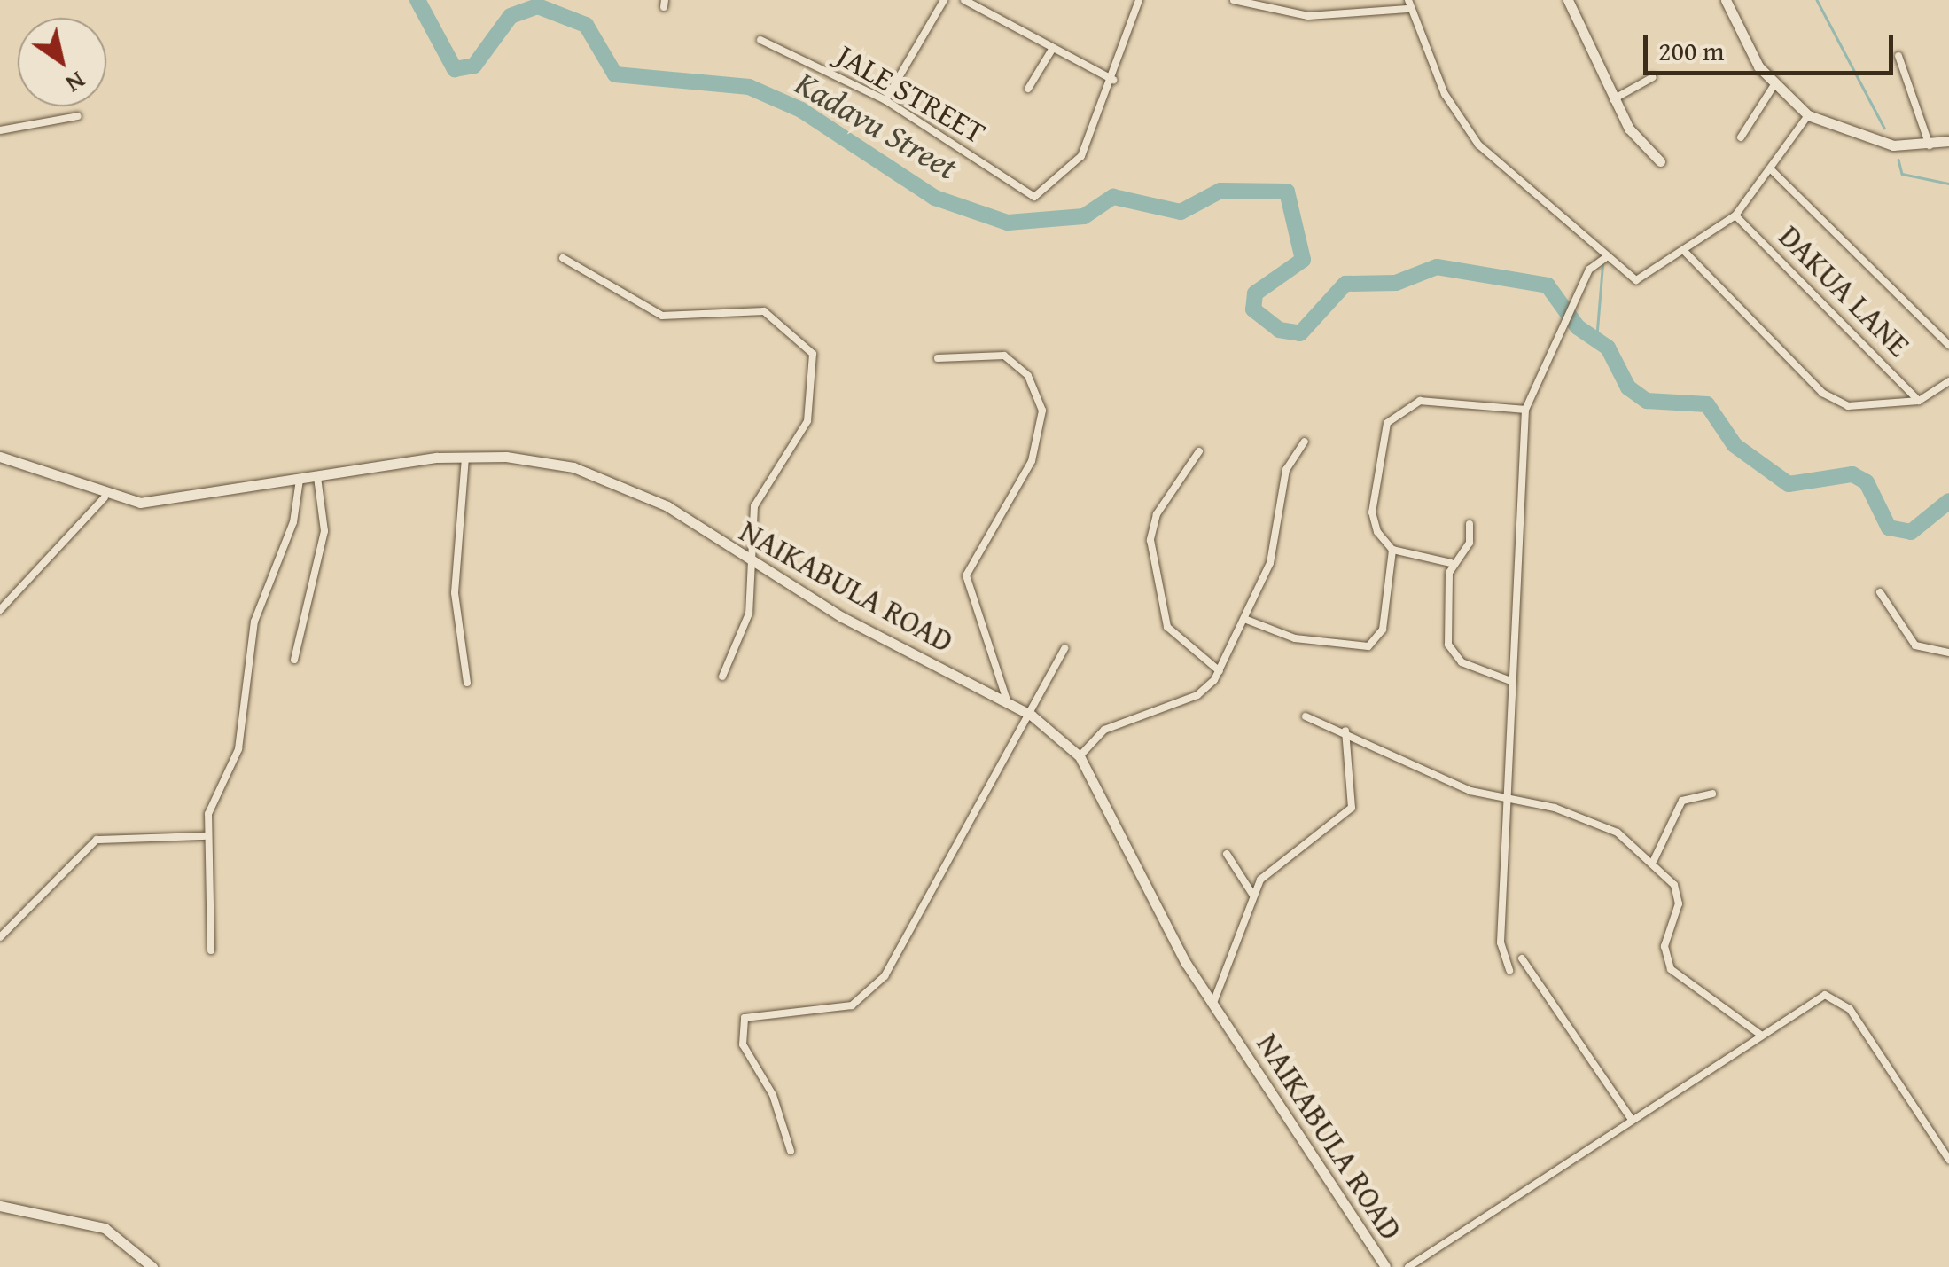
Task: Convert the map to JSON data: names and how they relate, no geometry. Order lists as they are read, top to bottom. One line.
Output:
{"streets":{"street":["JALE STREET","DAKUA LANE","NAIKABULA ROAD"]},"water":["Kadavu Street"],"scale_bar":"200 m","north":"bottom right"}
